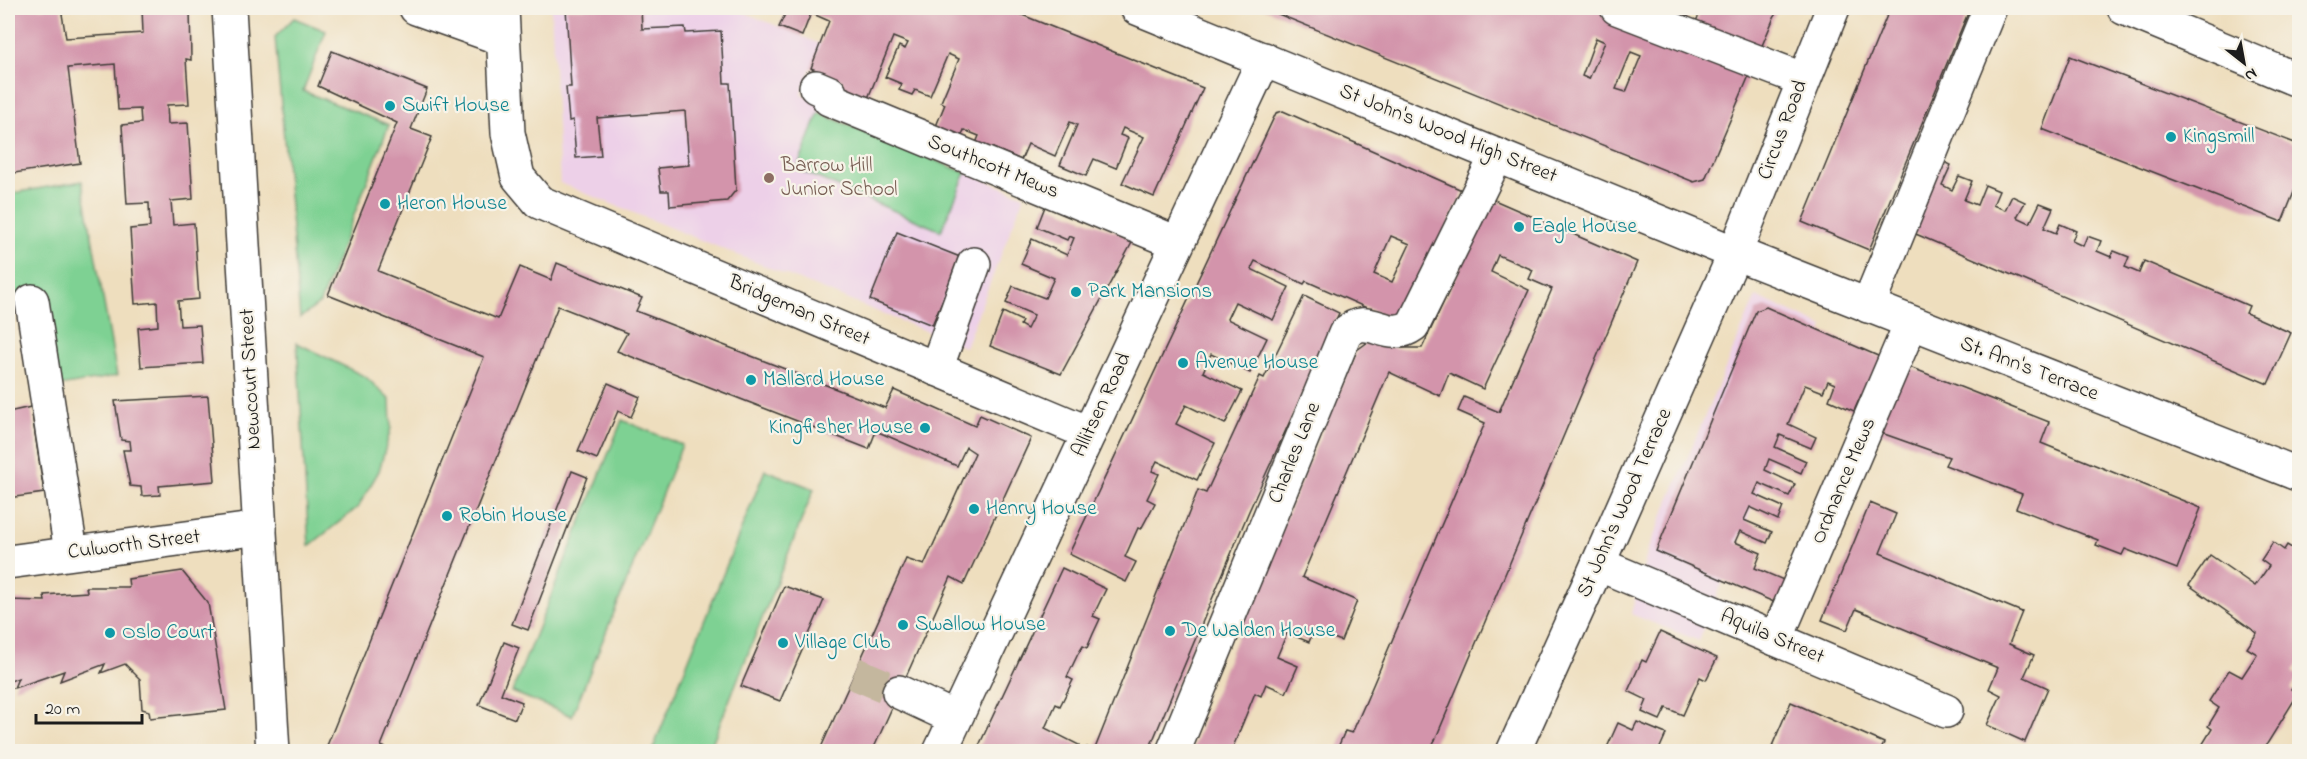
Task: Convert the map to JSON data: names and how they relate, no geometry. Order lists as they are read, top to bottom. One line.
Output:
{"streets":{"street":["Circus Road","St John's Wood High Street","Southcott Mews","Bridgeman Street","St. Ann's Terrace","Newcourt Street","Allitsen Road","Charles Lane","Ordnance Mews","St John's Wood Terrace","Culworth Street","Aquila Street"]},"crossings":[["Circus Road","St John's Wood High Street"],["Circus Road","St. Ann's Terrace"],["Circus Road","St John's Wood Terrace"],["St John's Wood High Street","St. Ann's Terrace"],["St John's Wood High Street","Allitsen Road"],["St John's Wood High Street","Charles Lane"],["St John's Wood High Street","St John's Wood Terrace"],["Southcott Mews","Allitsen Road"],["Bridgeman Street","Allitsen Road"],["St. Ann's Terrace","Ordnance Mews"],["St. Ann's Terrace","St John's Wood Terrace"],["Newcourt Street","Culworth Street"],["Ordnance Mews","Aquila Street"],["St John's Wood Terrace","Aquila Street"]],"places":["Swift House","Kingsmill","Barrow Hill Junior School","Heron House","Eagle House","Park Mansions","Avenue House","Mallard House","Kingfisher House","Henry House","Robin House","Swallow House","De Walden House","Oslo Court","Village Club"],"scale_bar":"20 m","north":"bottom right"}
